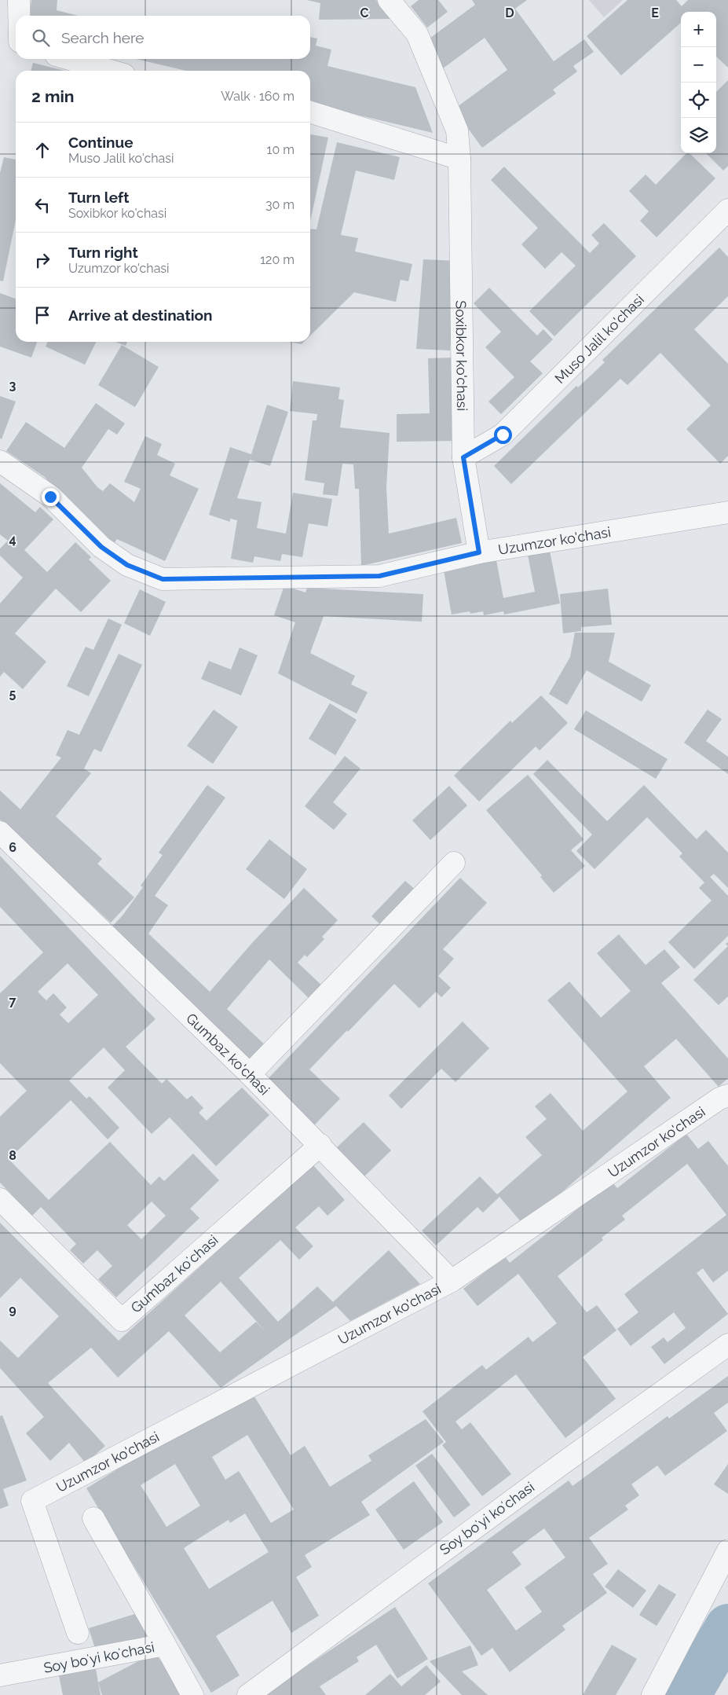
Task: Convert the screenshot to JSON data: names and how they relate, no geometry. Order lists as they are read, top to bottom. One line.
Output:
{"streets":{"street":["Muso Jalil ko'chasi","Soxibkor ko'chasi","Uzumzor ko'chasi","Gumbaz ko'chasi","Gumbaz koʻchasi","Soy boʻyi koʻchasi"]},"crossings":[["Muso Jalil ko'chasi","Soxibkor ko'chasi"],["Soxibkor ko'chasi","Uzumzor ko'chasi"],["Uzumzor ko'chasi","Gumbaz ko'chasi"],["Gumbaz ko'chasi","Gumbaz koʻchasi"]],"page":{"map_buttons":["+","−"],"search":"Search here","heading":["2 min","Walk · 160 m"],"list":[["Continue","Muso Jalil ko'chasi","10 m"],["Turn left","Soxibkor ko'chasi","30 m"],["Turn right","Uzumzor ko'chasi","120 m"],"Arrive at destination"]},"grid":{"columns":["C","D","E"],"rows":["3","4","5","6","7","8","9"]}}
